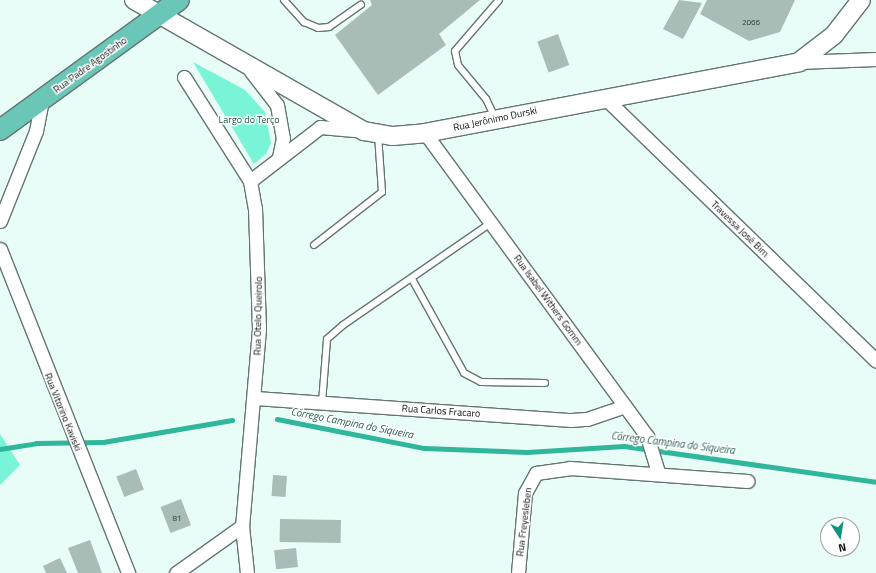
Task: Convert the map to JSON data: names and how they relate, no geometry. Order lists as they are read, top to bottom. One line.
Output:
{"streets":{"main road":["Rua Padre Agostinho"],"street":["Rua Jerônimo Durski","Travessa José Bim","Rua Isabel Withers Gomm","Rua Otelo Queirolo","Rua Carlos Fracaro","Rua Vitorino Kaviski","Rua Freyesleben"]},"crossings":[["Rua Jerônimo Durski","Travessa José Bim"],["Rua Jerônimo Durski","Rua Isabel Withers Gomm"],["Rua Isabel Withers Gomm","Rua Carlos Fracaro"],["Rua Isabel Withers Gomm","Rua Freyesleben"],["Rua Otelo Queirolo","Rua Carlos Fracaro"]],"water":["Córrego Campina do Siqueira"],"parks":["Largo do Terço"],"house_numbers":["2066","81"],"north":"bottom"}
